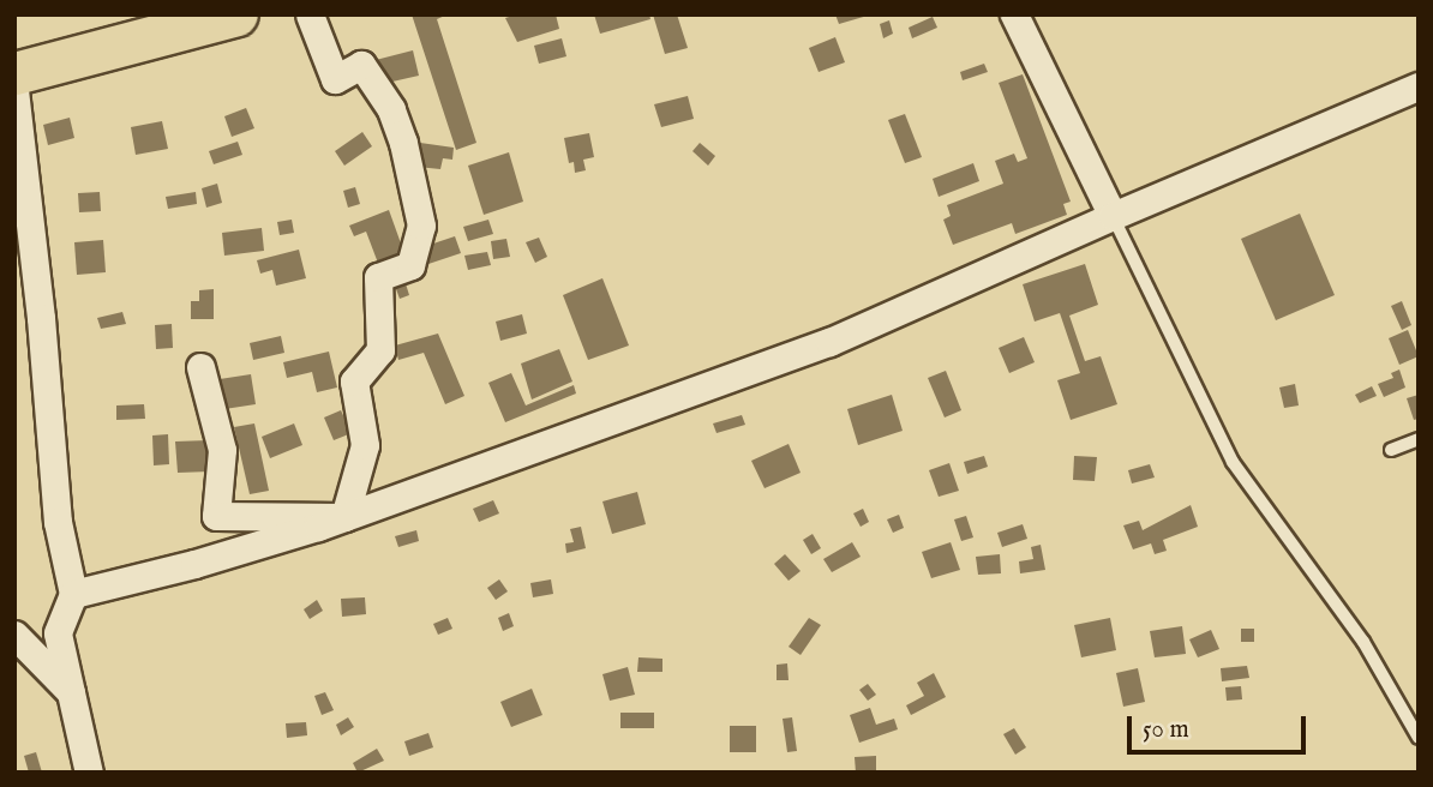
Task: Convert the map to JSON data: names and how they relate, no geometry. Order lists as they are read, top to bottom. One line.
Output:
{"scale_bar":"50 m"}
